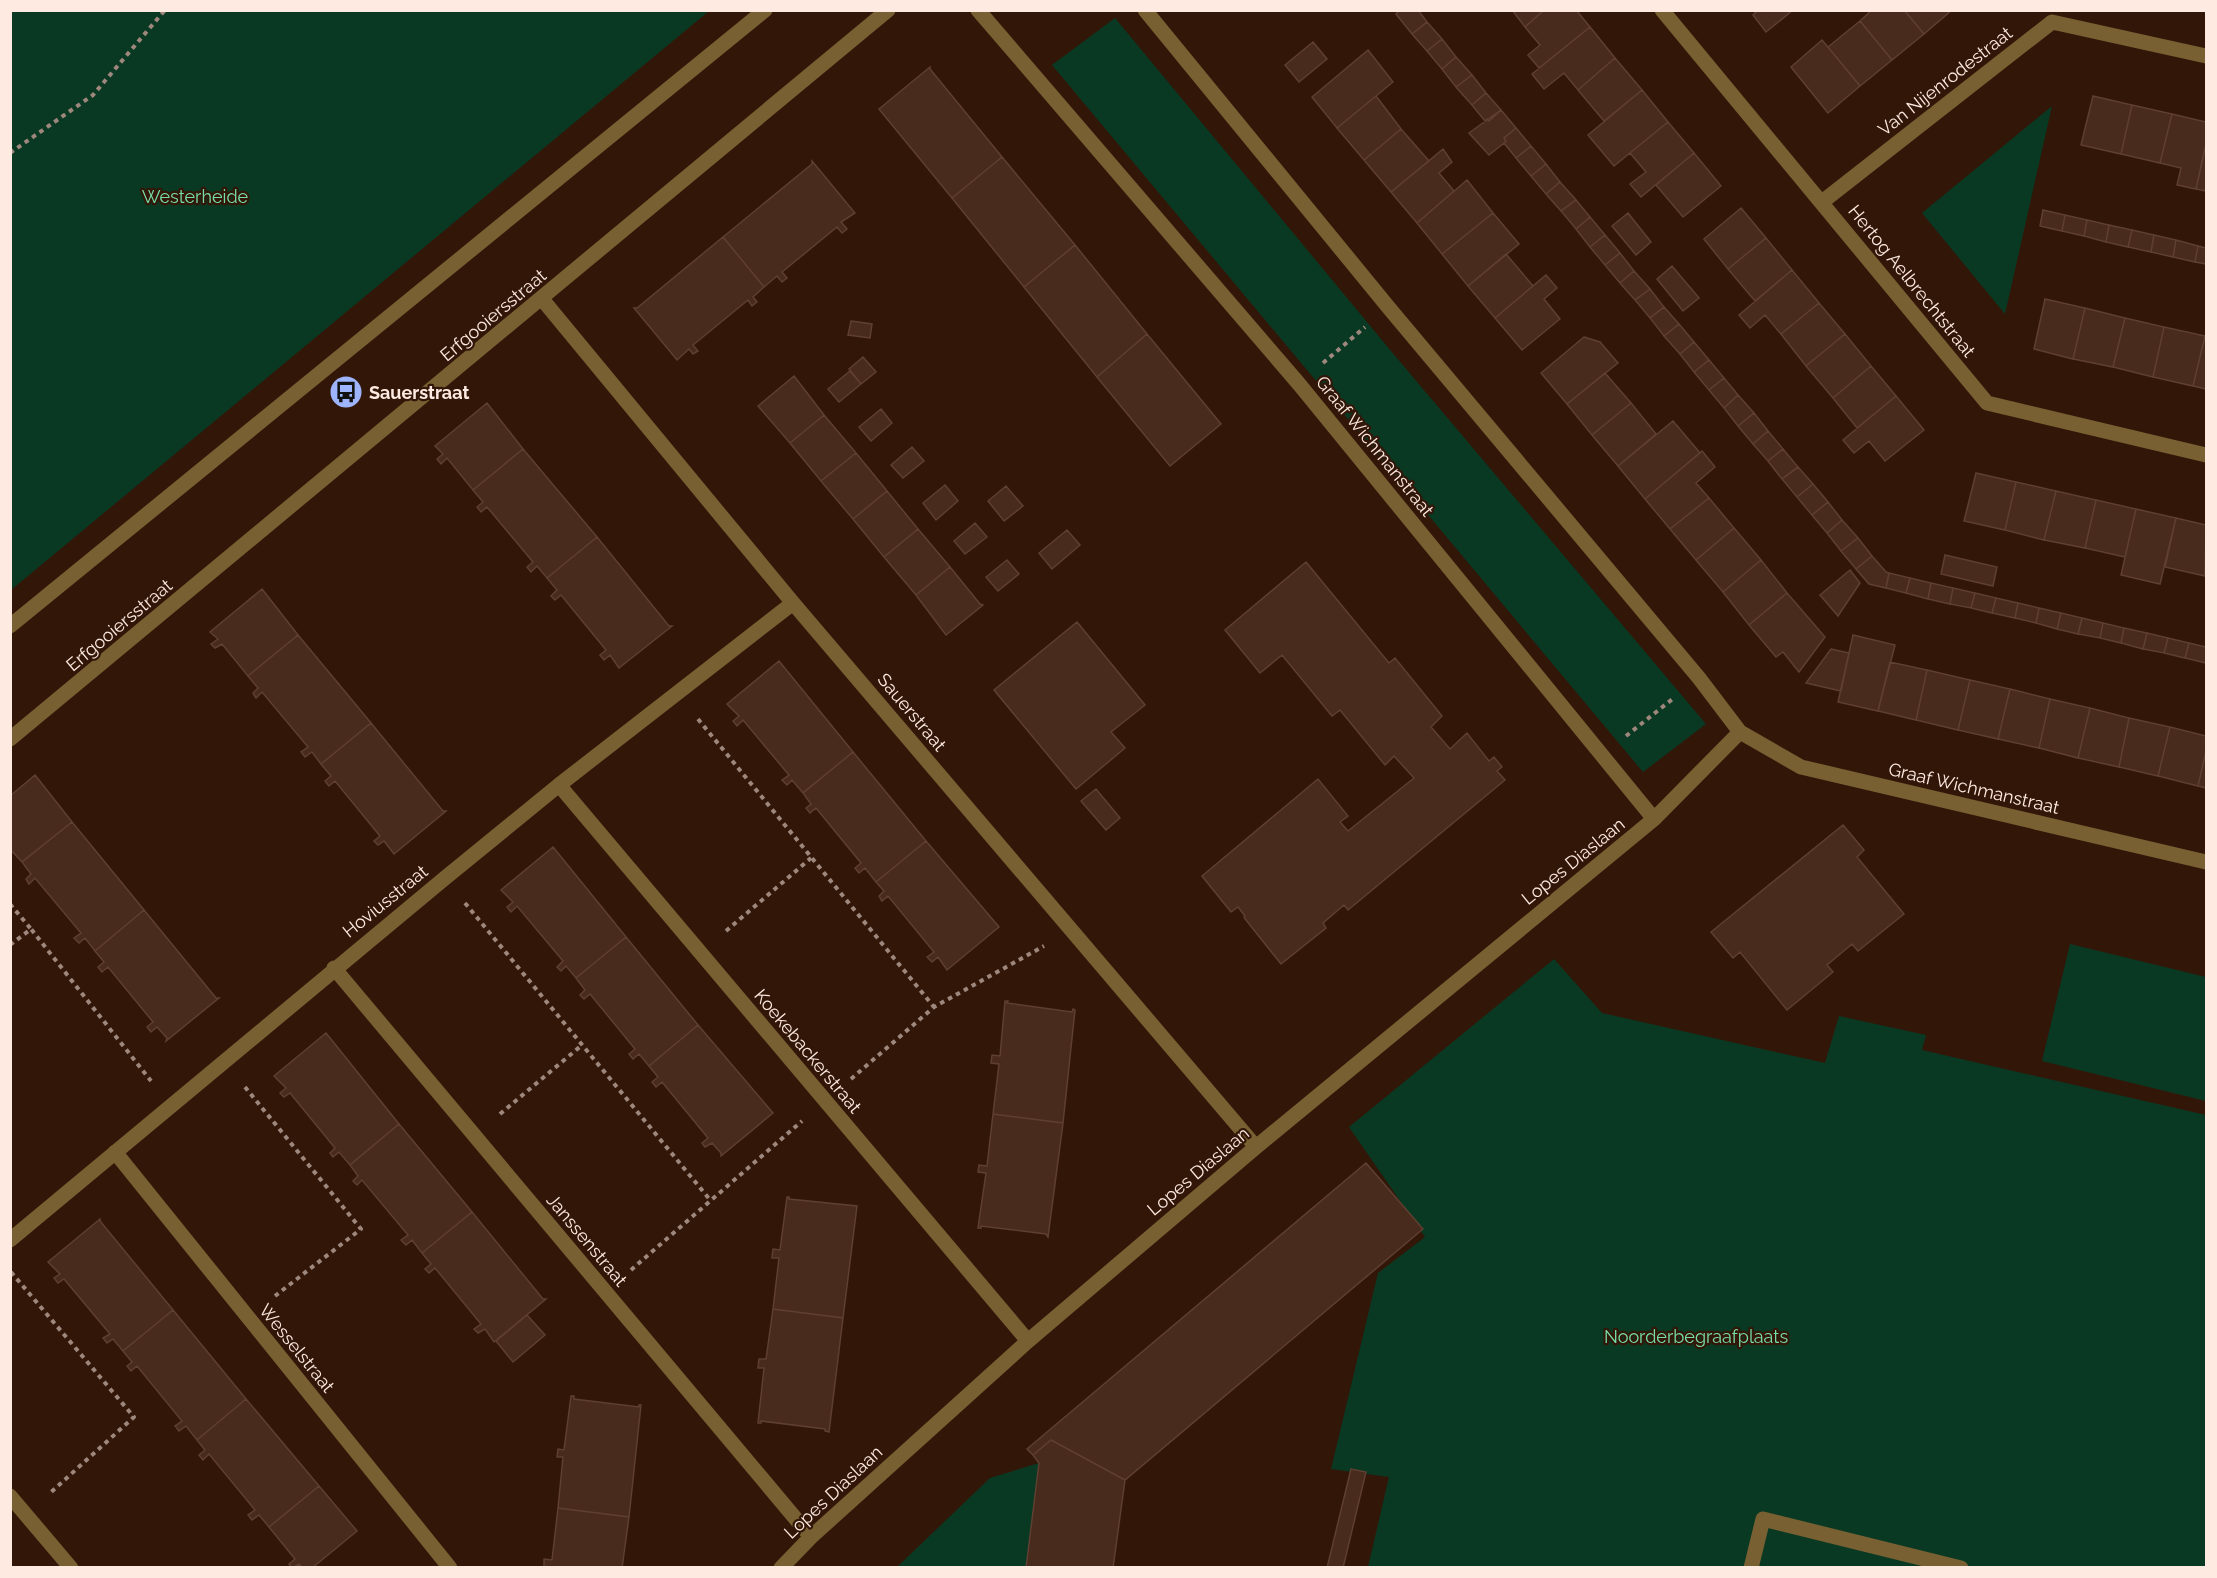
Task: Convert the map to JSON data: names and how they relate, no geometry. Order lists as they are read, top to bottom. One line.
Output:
{"streets":{"street":["Van Nijenrodestraat","Hertog Aelbrechtstraat","Erfgooiersstraat","Graaf Wichmanstraat","Sauerstraat","Lopes Diaslaan","Hoviusstraat","Koekebackerstraat","Janssenstraat","Wesselstraat"]},"crossings":[["Van Nijenrodestraat","Hertog Aelbrechtstraat"],["Erfgooiersstraat","Sauerstraat"],["Graaf Wichmanstraat","Lopes Diaslaan"],["Sauerstraat","Lopes Diaslaan"],["Sauerstraat","Hoviusstraat"],["Lopes Diaslaan","Koekebackerstraat"],["Lopes Diaslaan","Janssenstraat"],["Hoviusstraat","Koekebackerstraat"],["Hoviusstraat","Janssenstraat"],["Hoviusstraat","Wesselstraat"]],"parks":["Westerheide","Noorderbegraafplaats"],"places":{"bus stop":["Sauerstraat"]}}
